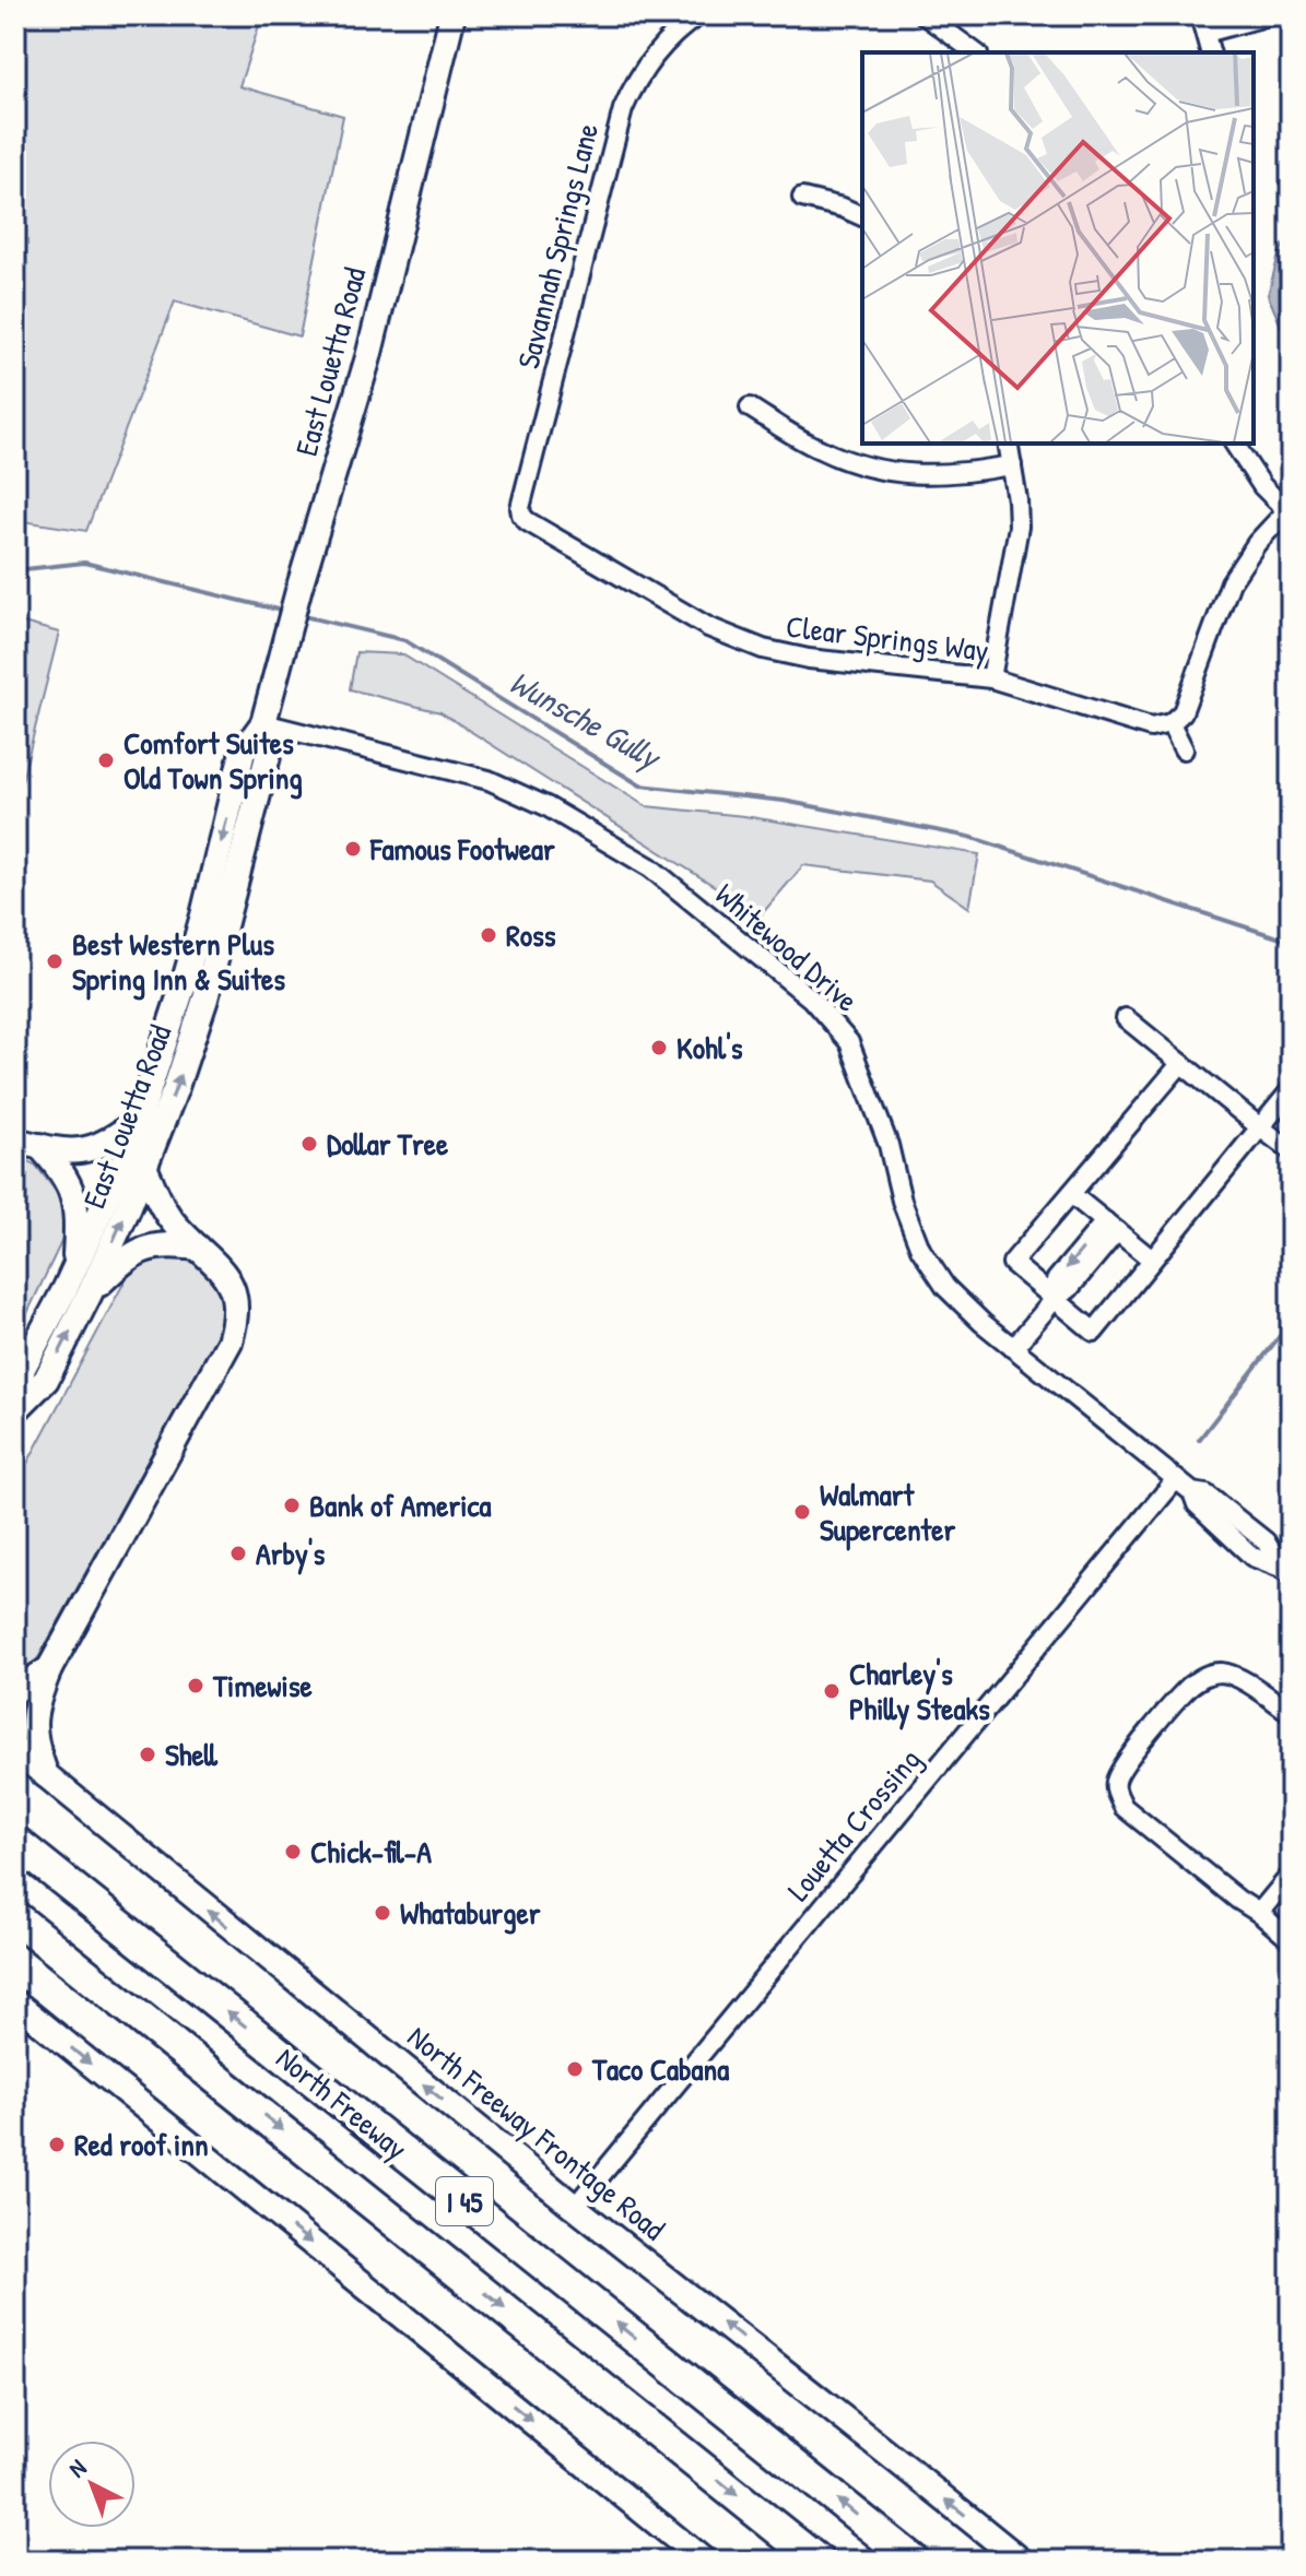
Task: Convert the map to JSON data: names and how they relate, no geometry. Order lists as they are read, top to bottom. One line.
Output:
{"streets":{"highway":["North Freeway","I 45"],"main road":["East Louetta Road","North Freeway Frontage Road"],"street":["Savannah Springs Lane","Clear Springs Way","Whitewood Drive","Louetta Crossing"]},"crossings":[["Savannah Springs Lane","Clear Springs Way"],["East Louetta Road","Whitewood Drive"],["Whitewood Drive","Louetta Crossing"],["Louetta Crossing","North Freeway Frontage Road"]],"water":["Wunsche Gully"],"places":["Comfort Suites Old Town Spring","Famous Footwear","Ross","Best Western Plus Spring Inn & Suites","Kohl's","Dollar Tree","Bank of America","Walmart Supercenter","Arby's","Timewise","Charley's Philly Steaks","Shell","Chick-fil-A","Whataburger","Taco Cabana","Red roof inn"],"north":"top left"}
